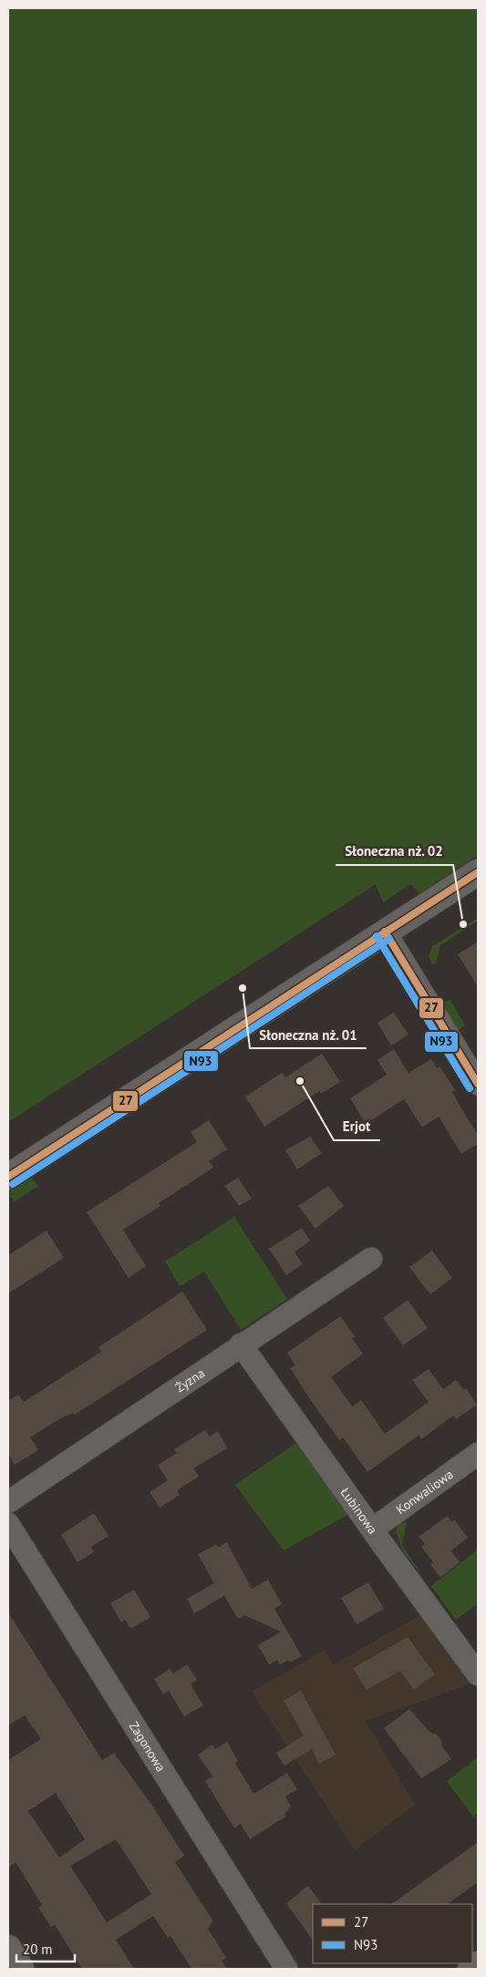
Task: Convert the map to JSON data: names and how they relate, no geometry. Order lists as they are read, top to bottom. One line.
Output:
{"streets":{"street":["Żyzna","Konwaliowa","Łubinowa","Zagonowa"]},"crossings":[["Żyzna","Łubinowa"],["Konwaliowa","Łubinowa"]],"places":["Słoneczna nż. 02","Słoneczna nż. 01","Erjot"],"lines":["transit line 27","transit line N93"],"legend":["27","N93"],"scale_bar":"20 m"}
